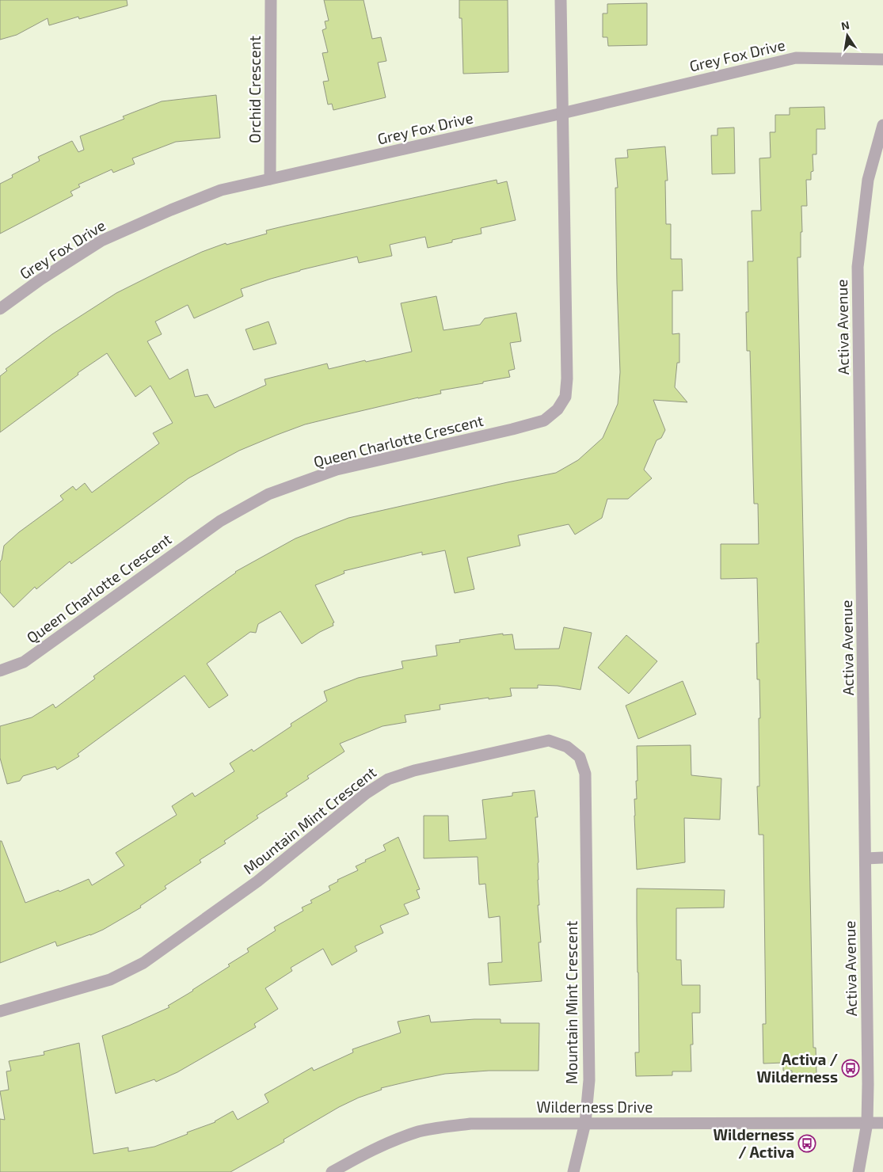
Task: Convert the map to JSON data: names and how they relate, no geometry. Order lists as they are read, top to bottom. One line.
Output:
{"streets":{"street":["Grey Fox Drive","Orchid Crescent","Activa Avenue","Queen Charlotte Crescent","Mountain Mint Crescent","Wilderness Drive"]},"crossings":[["Grey Fox Drive","Orchid Crescent"],["Grey Fox Drive","Queen Charlotte Crescent"],["Activa Avenue","Wilderness Drive"],["Mountain Mint Crescent","Wilderness Drive"]],"places":{"bus stop":["Activa / Wilderness","Wilderness / Activa"]},"north":"top"}
